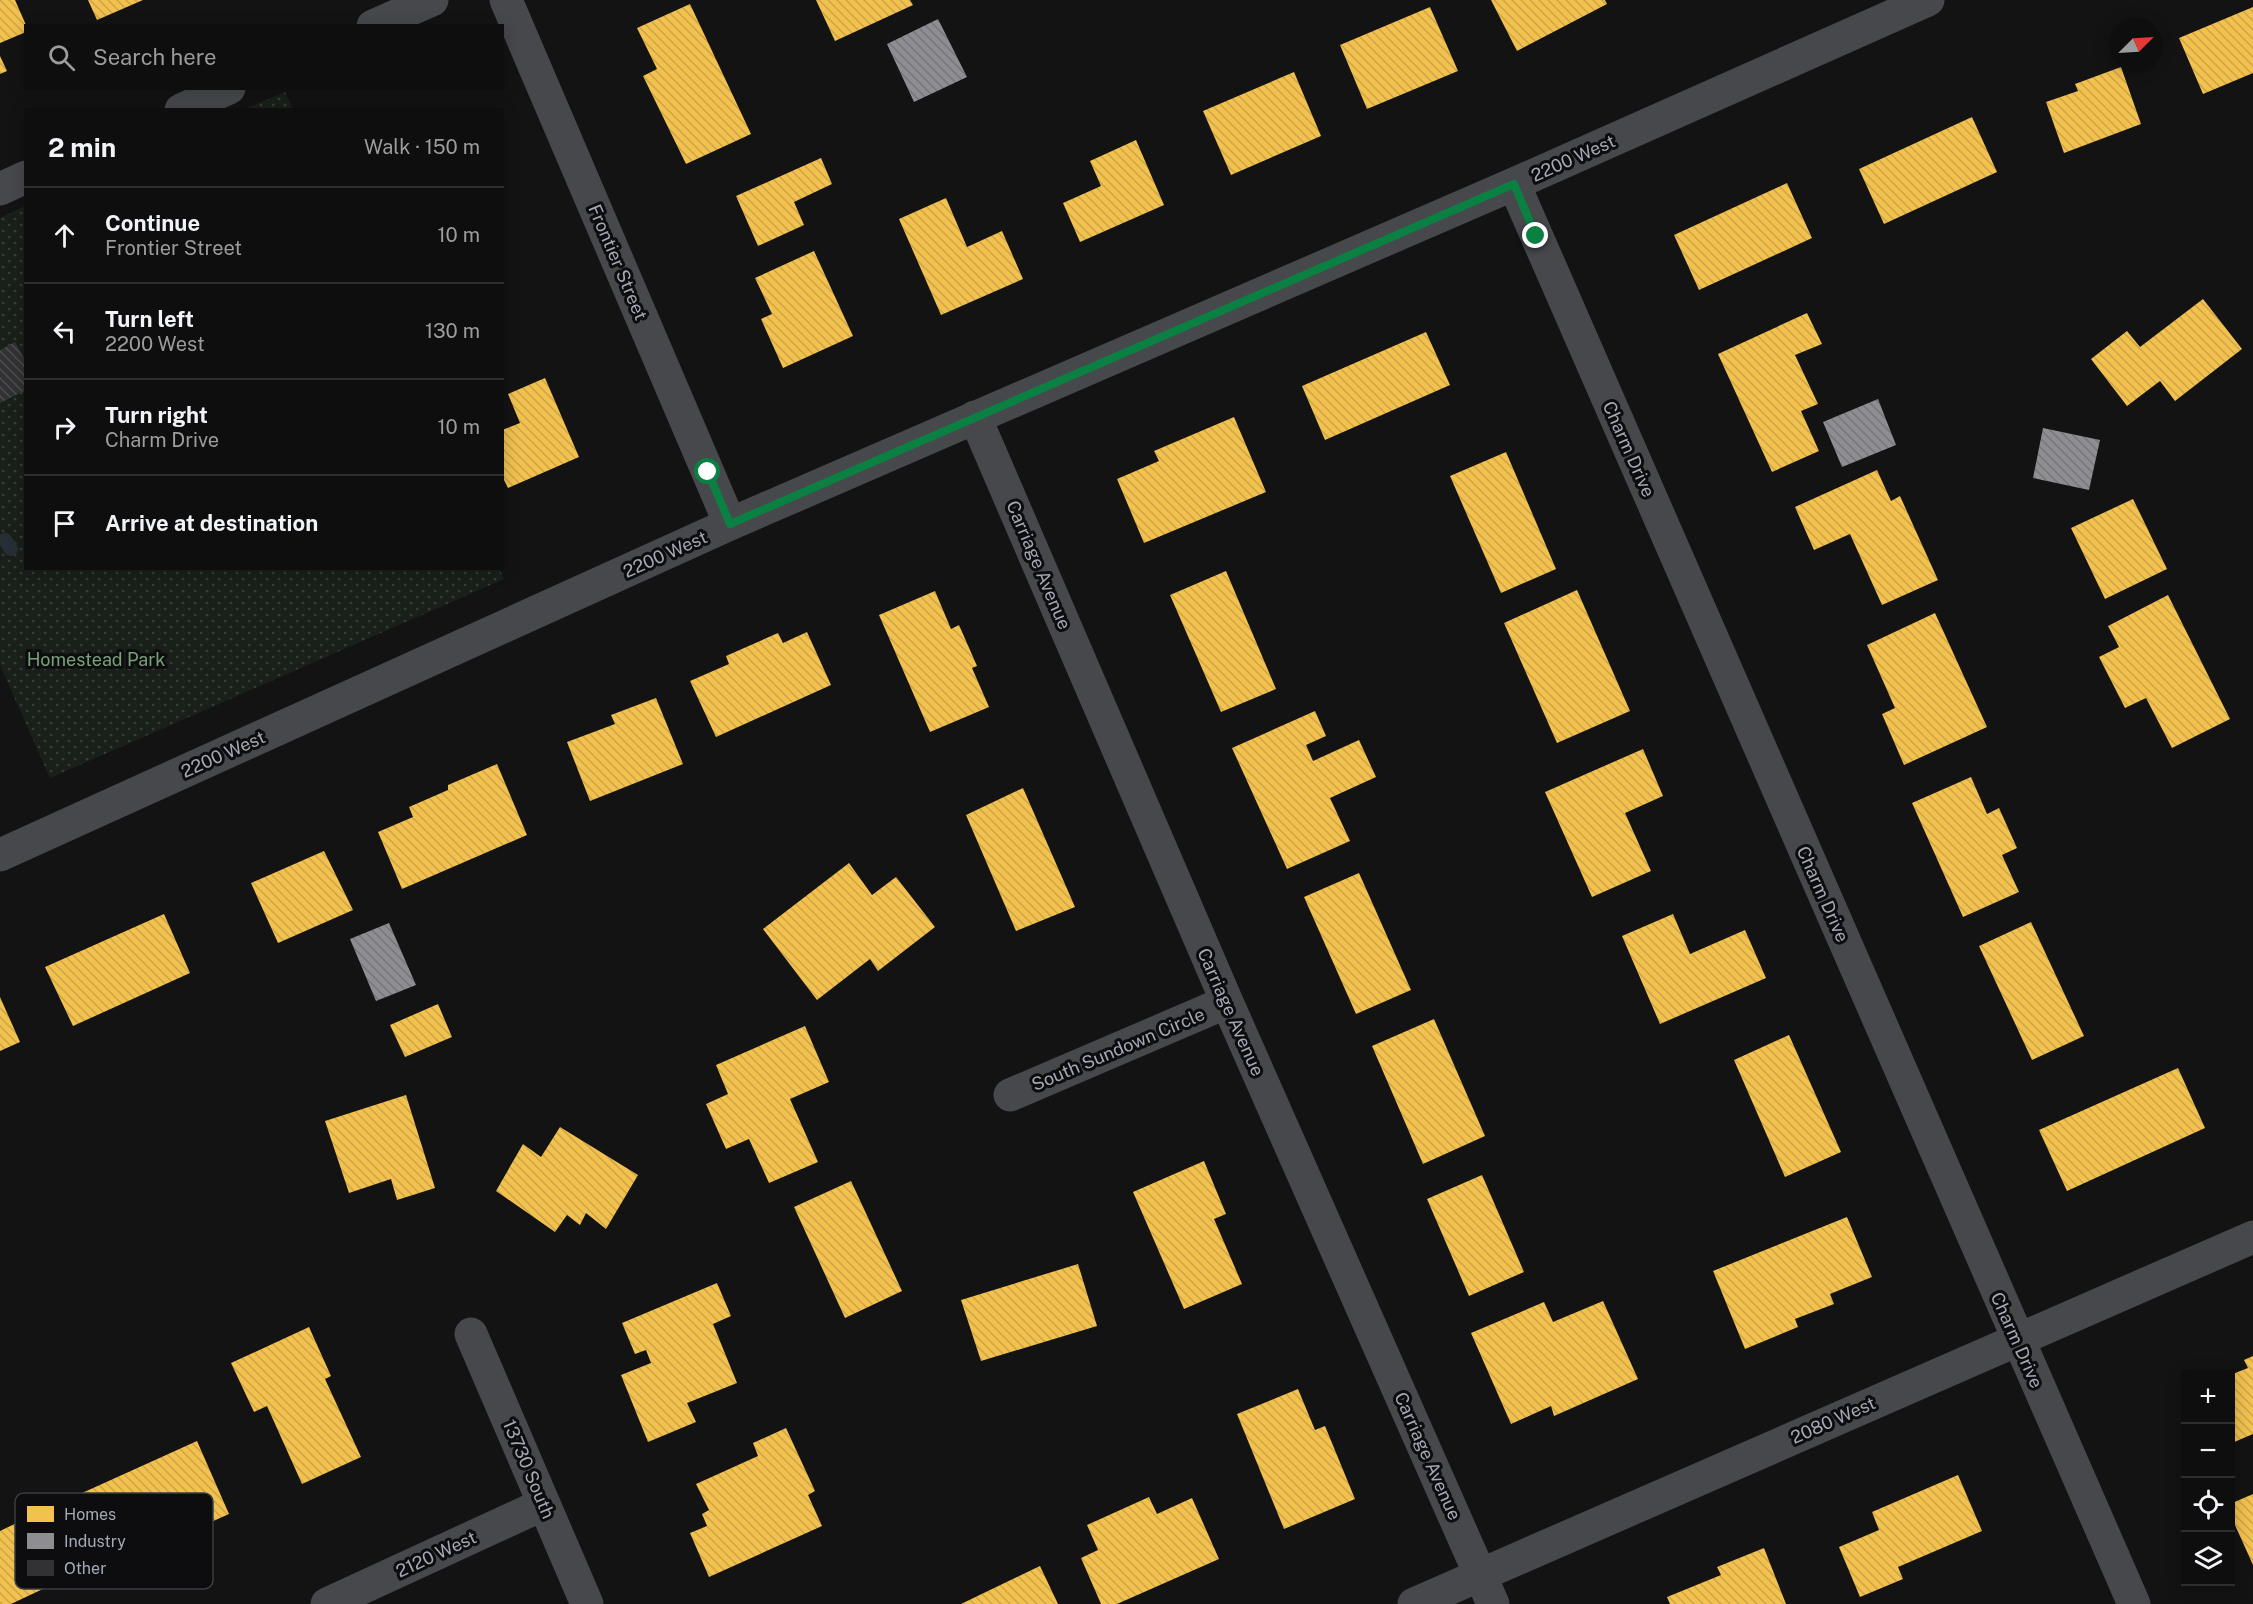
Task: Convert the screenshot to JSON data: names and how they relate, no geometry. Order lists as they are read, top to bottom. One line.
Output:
{"streets":{"street":["2200 West","Frontier Street","Charm Drive","Carriage Avenue","South Sundown Circle","2080 West","13730 South","2120 West"]},"crossings":[["2200 West","Frontier Street"],["2200 West","Charm Drive"],["2200 West","Carriage Avenue"],["Charm Drive","2080 West"],["Carriage Avenue","South Sundown Circle"],["Carriage Avenue","2080 West"],["13730 South","2120 West"]],"parks":["Homestead Park"],"legend":["Homes","Industry","Other"],"north":"top right","page":{"search":"Search here","heading":["2 min","Walk · 150 m"],"list":[["Continue","Frontier Street","10 m"],["Turn left","2200 West","130 m"],["Turn right","Charm Drive","10 m"],"Arrive at destination"],"map_buttons":["+","−"]}}
